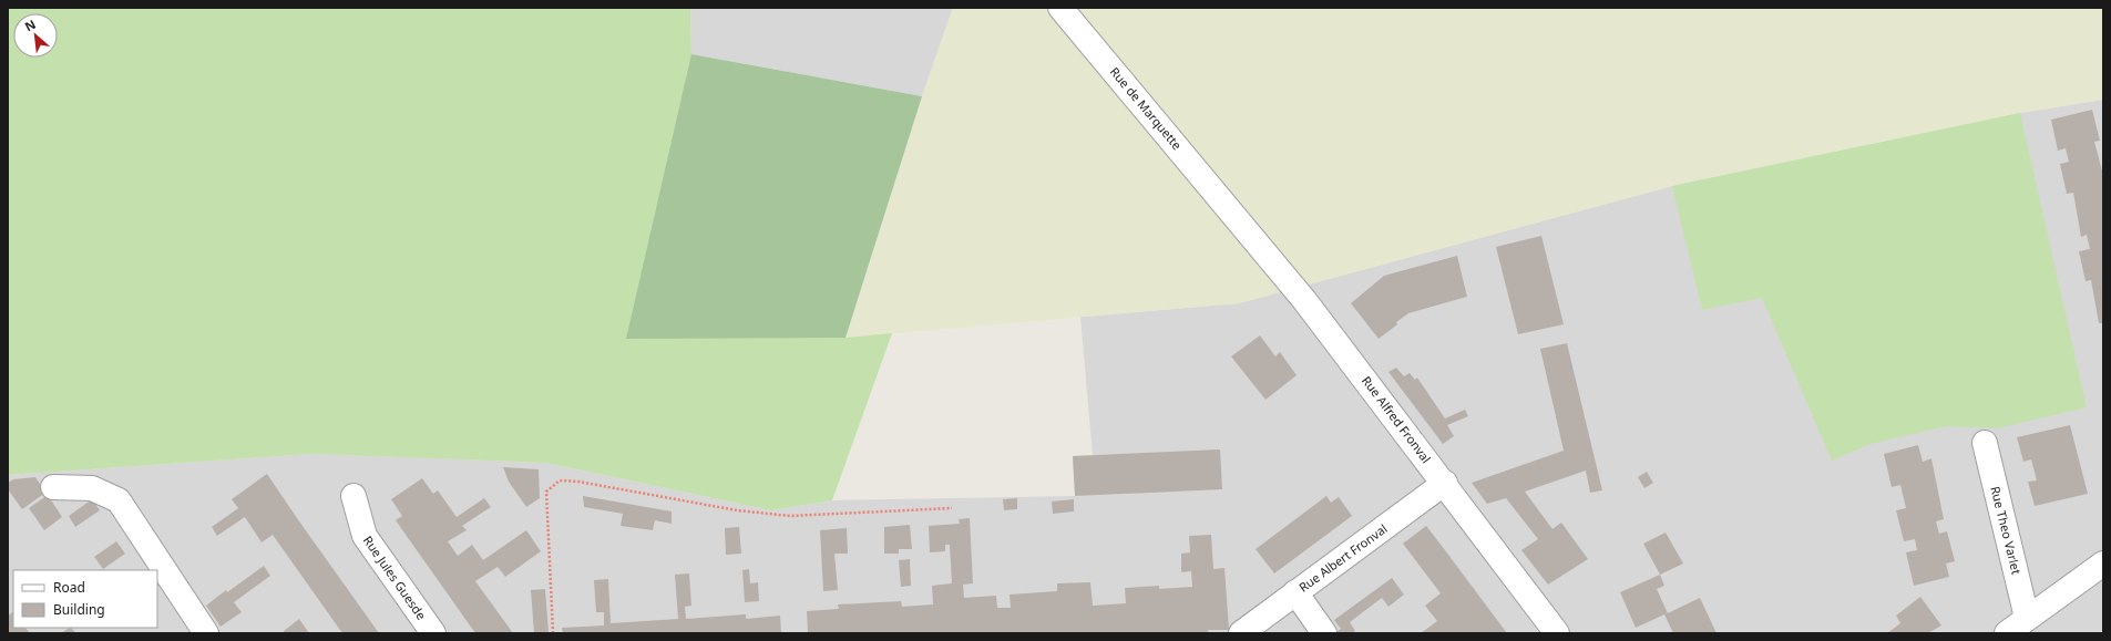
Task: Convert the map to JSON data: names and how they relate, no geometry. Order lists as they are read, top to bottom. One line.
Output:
{"streets":{"street":["Rue de Marquette","Rue Alfred Fronval","Rue Theo Varlet","Rue Albert Fronval","Rue Jules Guesde"]},"crossings":[["Rue de Marquette","Rue Alfred Fronval"],["Rue Alfred Fronval","Rue Albert Fronval"]],"legend":["Road","Building"],"north":"top left"}
